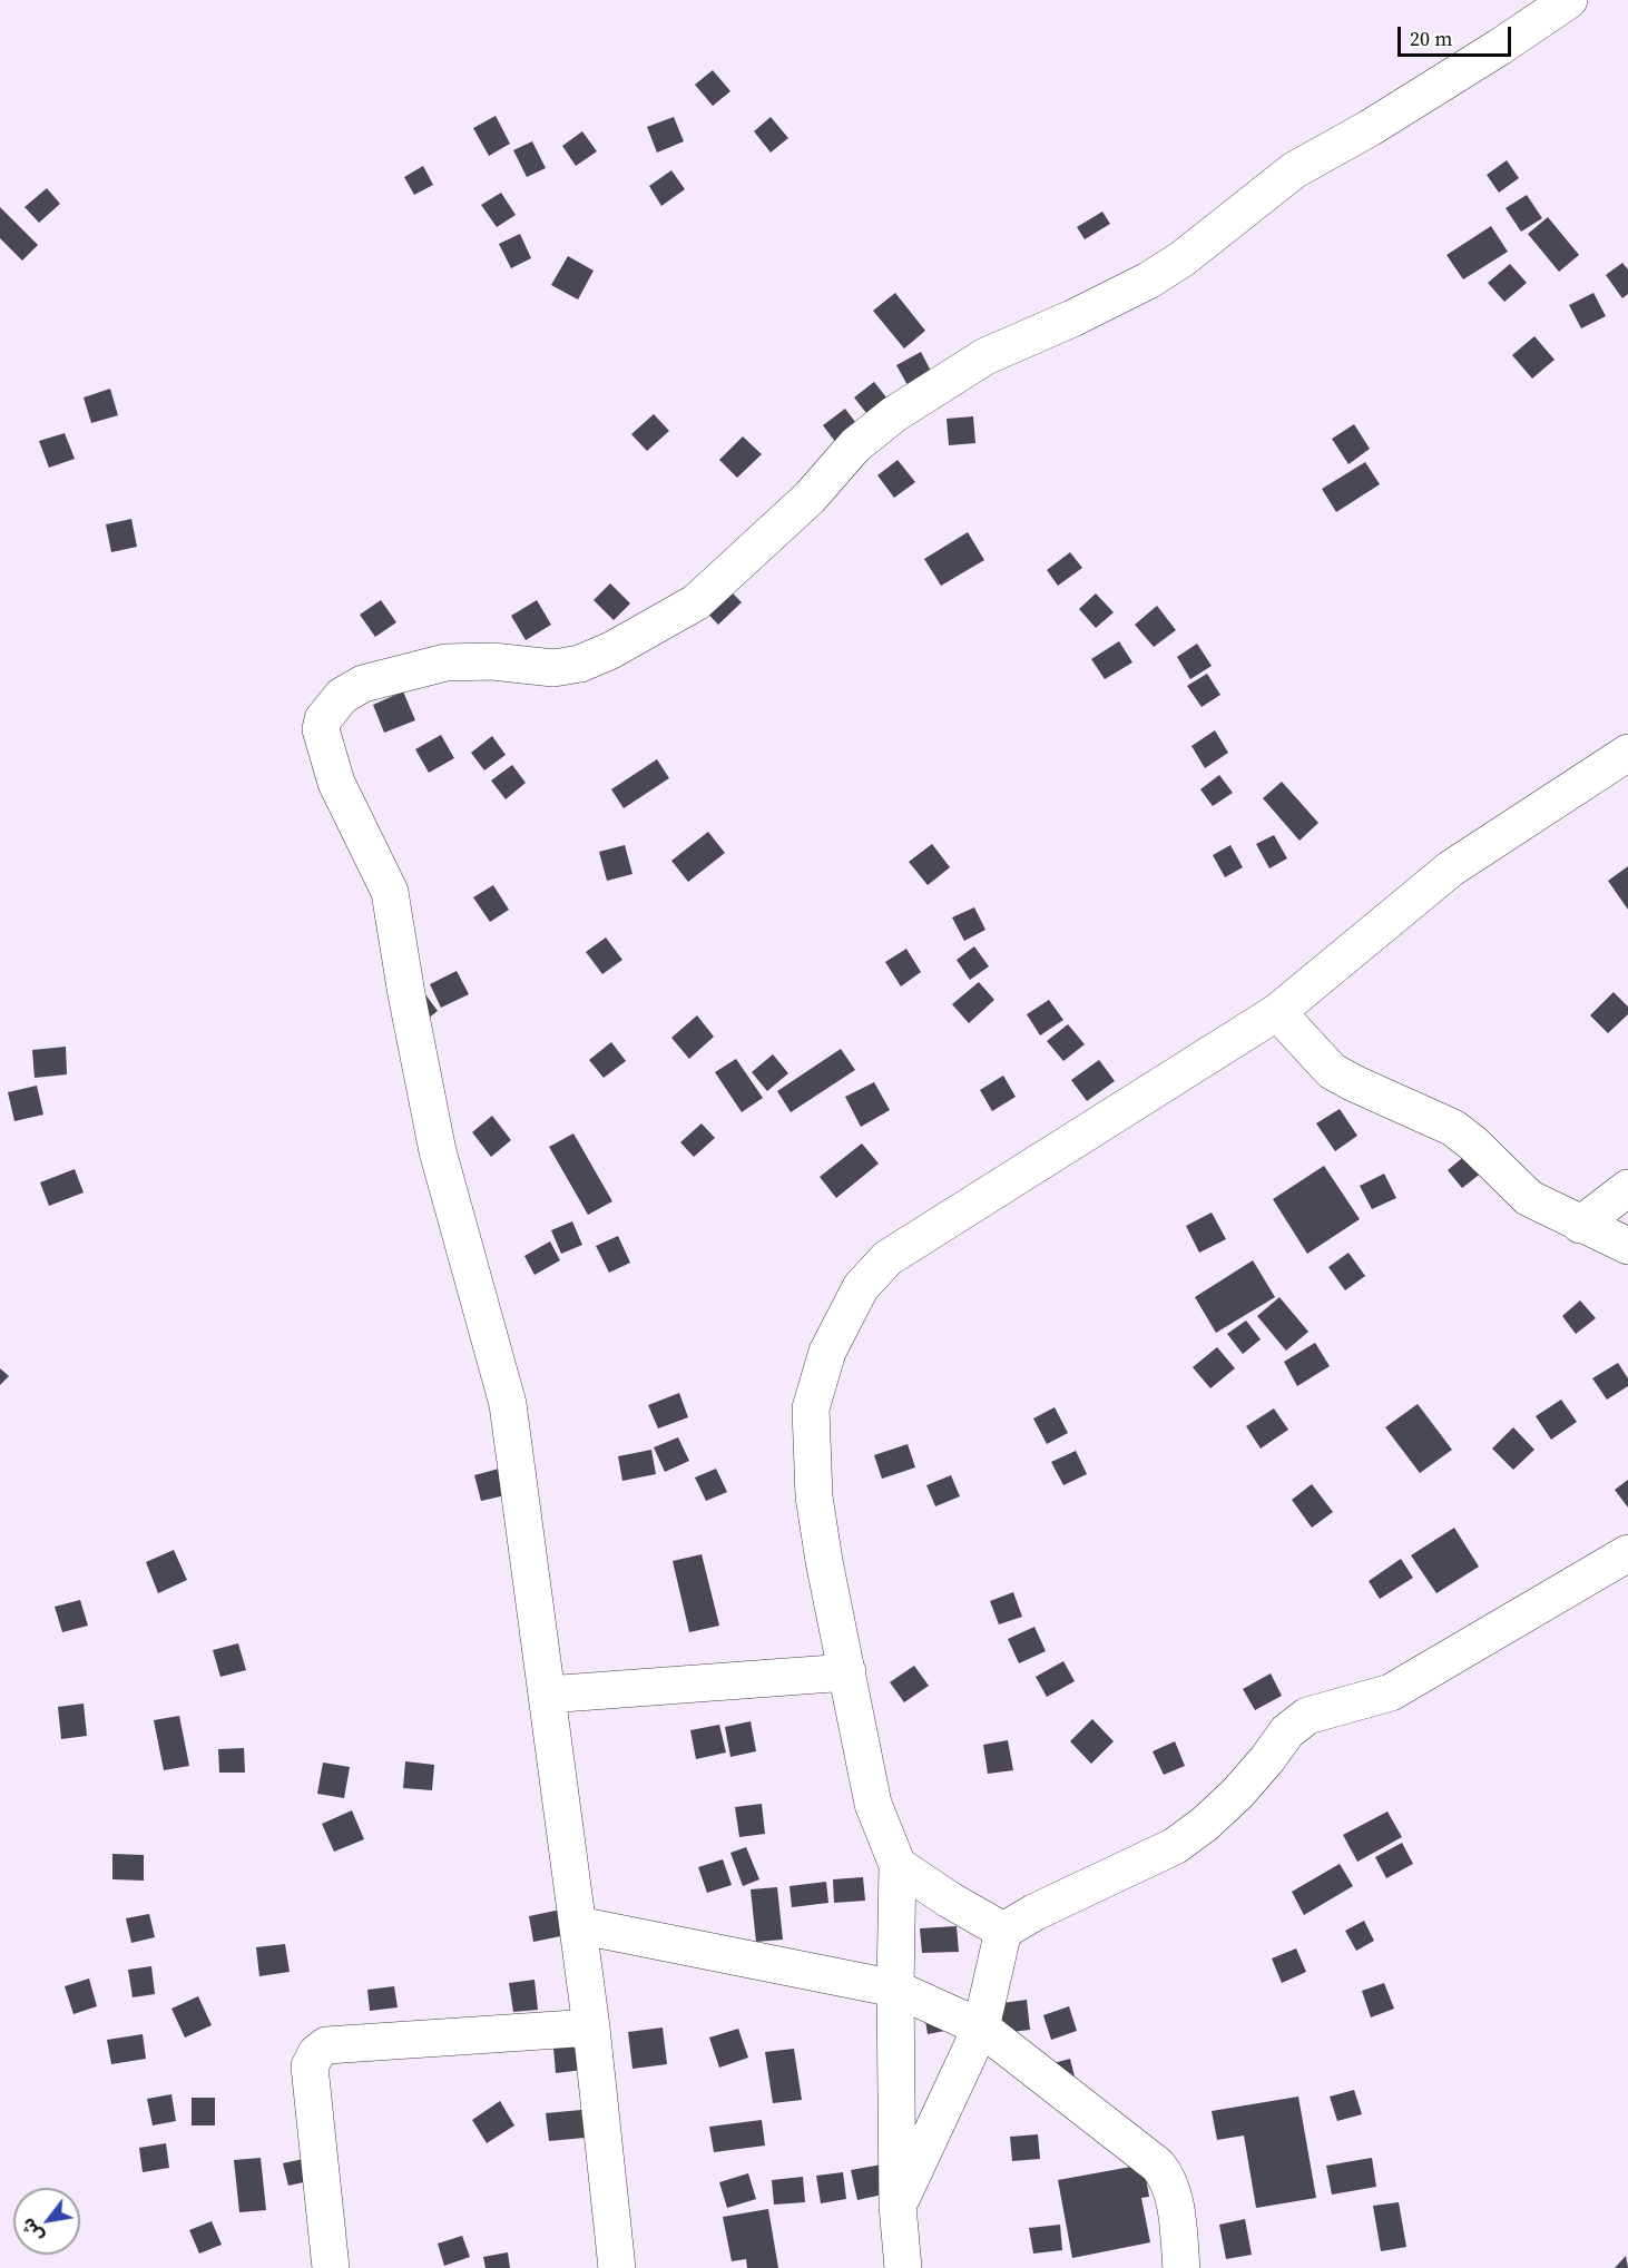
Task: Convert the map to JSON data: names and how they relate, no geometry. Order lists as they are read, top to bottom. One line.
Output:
{"scale_bar":"20 m","north":"bottom left"}
